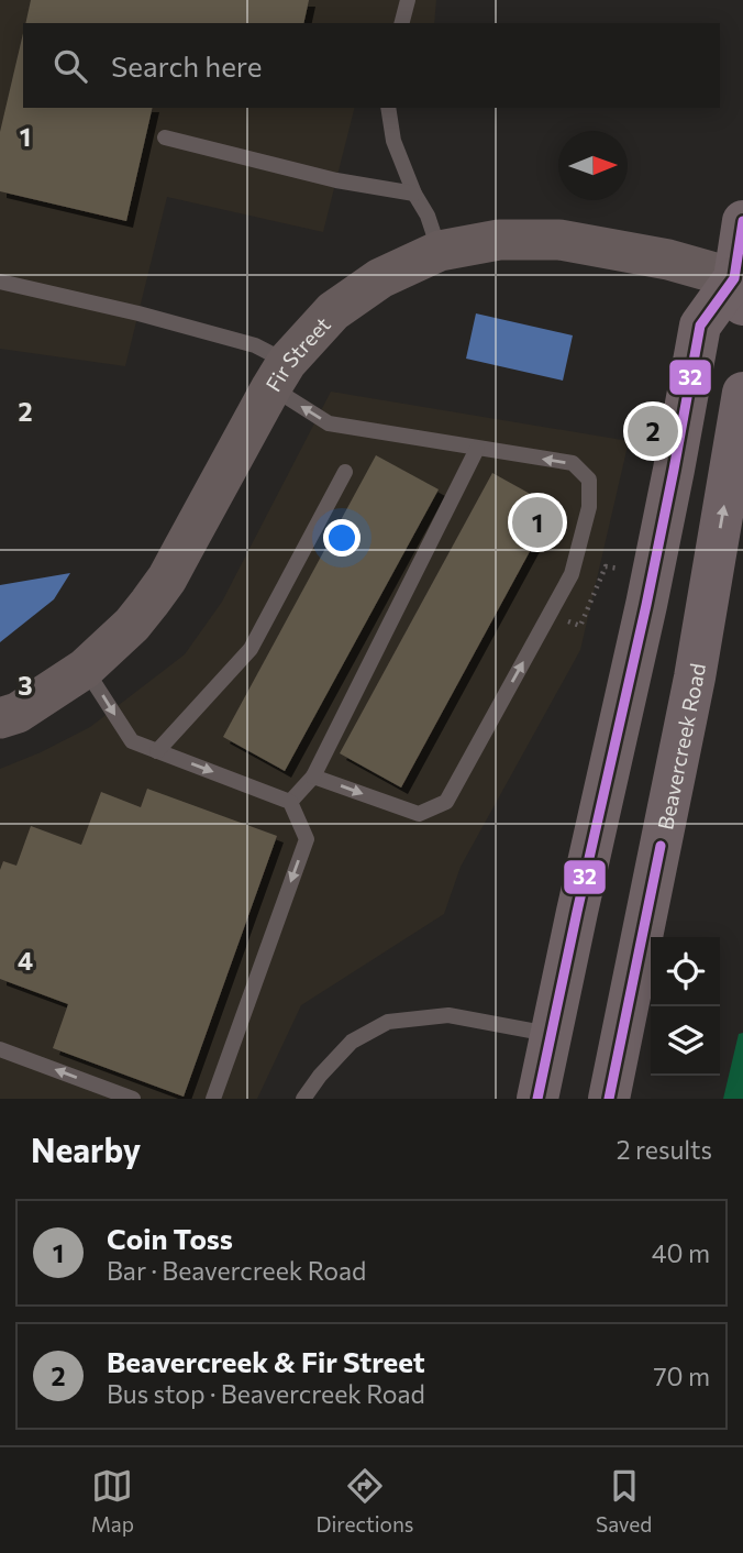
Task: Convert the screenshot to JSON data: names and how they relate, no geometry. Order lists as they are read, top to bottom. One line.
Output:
{"streets":{"main road":["Beavercreek Road"],"street":["Fir Street"]},"lines":["transit line 32"],"north":"right","page":{"search":"Search here","pins":["2","1"],"heading":["Nearby","2 results"],"list":[{"mark":"1","name":"Coin Toss","note":"Bar · Beavercreek Road","value":"40 m"},{"mark":"2","name":"Beavercreek & Fir Street","note":"Bus stop · Beavercreek Road","value":"70 m"}],"nav":["Map","Directions","Saved"]},"grid":{"rows":["1","2","3","4"]}}
